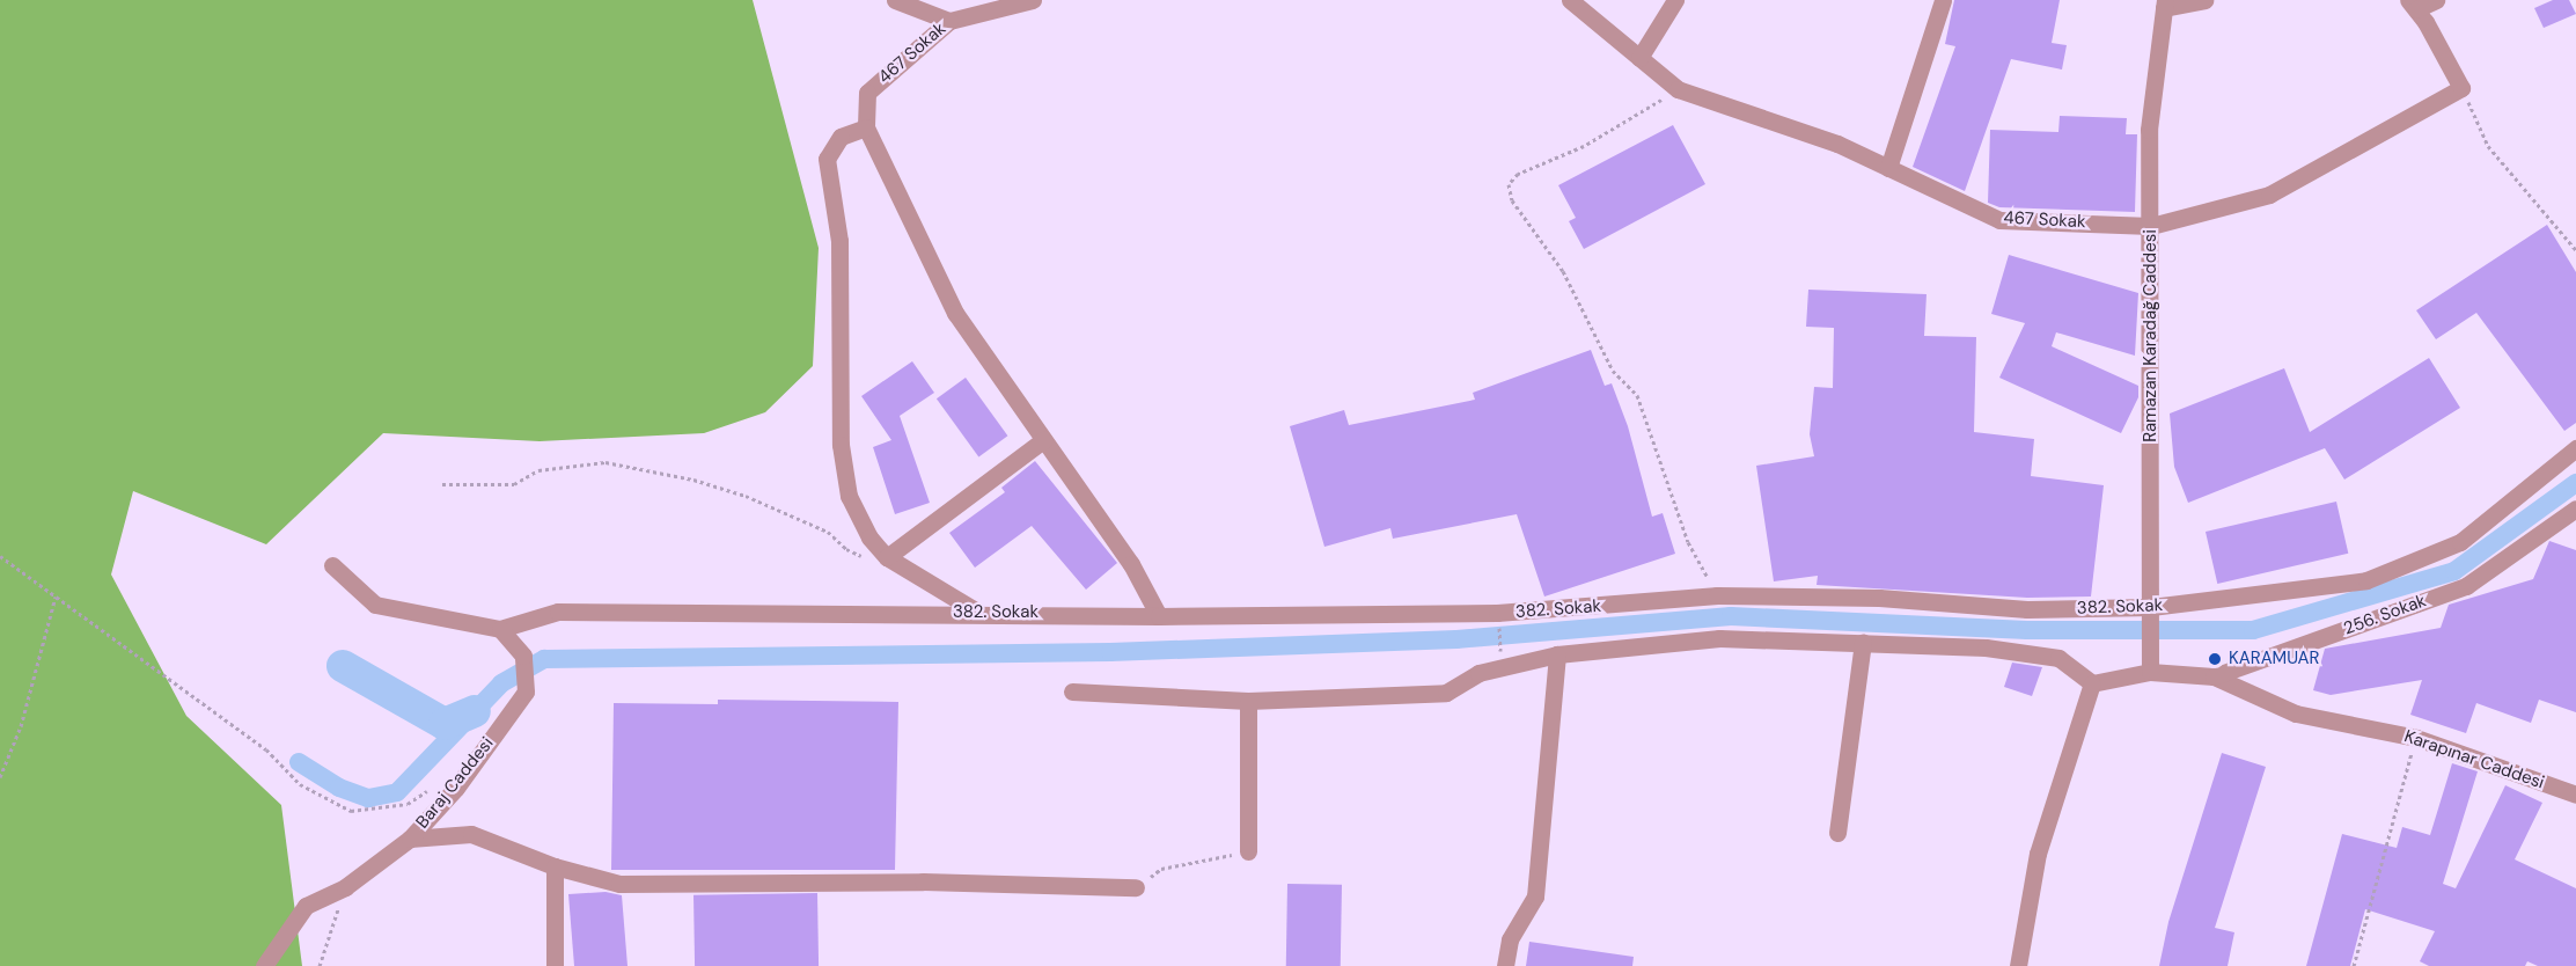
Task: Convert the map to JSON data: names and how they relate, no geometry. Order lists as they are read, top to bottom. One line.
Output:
{"streets":{"street":["467 Sokak","Ramazan Karadağ Caddesi","382. Sokak","256. Sokak","Karapınar Caddesi","Baraj Caddesi"]},"crossings":[["467 Sokak","Ramazan Karadağ Caddesi"],["Ramazan Karadağ Caddesi","382. Sokak"],["Ramazan Karadağ Caddesi","256. Sokak"],["382. Sokak","Baraj Caddesi"],["256. Sokak","Karapınar Caddesi"]],"places":["KARAMUAR"]}
